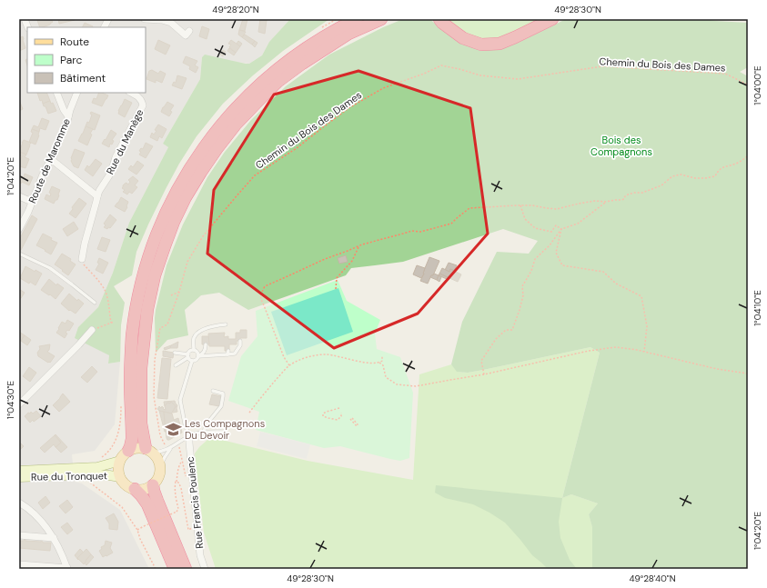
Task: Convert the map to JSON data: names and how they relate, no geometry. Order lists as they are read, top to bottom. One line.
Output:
{"streets":{"street":["Rue du Manège","Route de Maromme","Rue du Tronquet","Rue Francis Poulenc"],"path":["Chemin du Bois des Dames"]},"crossings":[["Rue du Tronquet","Rue Francis Poulenc"]],"parks":["Bois des Compagnons"],"places":{"school or university":["Les Compagnons Du Devoir"]},"legend":["Route","Parc","Bâtiment"],"coordinates":["49°28'20\"N","49°28'30\"N","1°04'00\"E","1°04'20\"E","1°04'10\"E","1°04'30\"E","49°28'40\"N"]}
